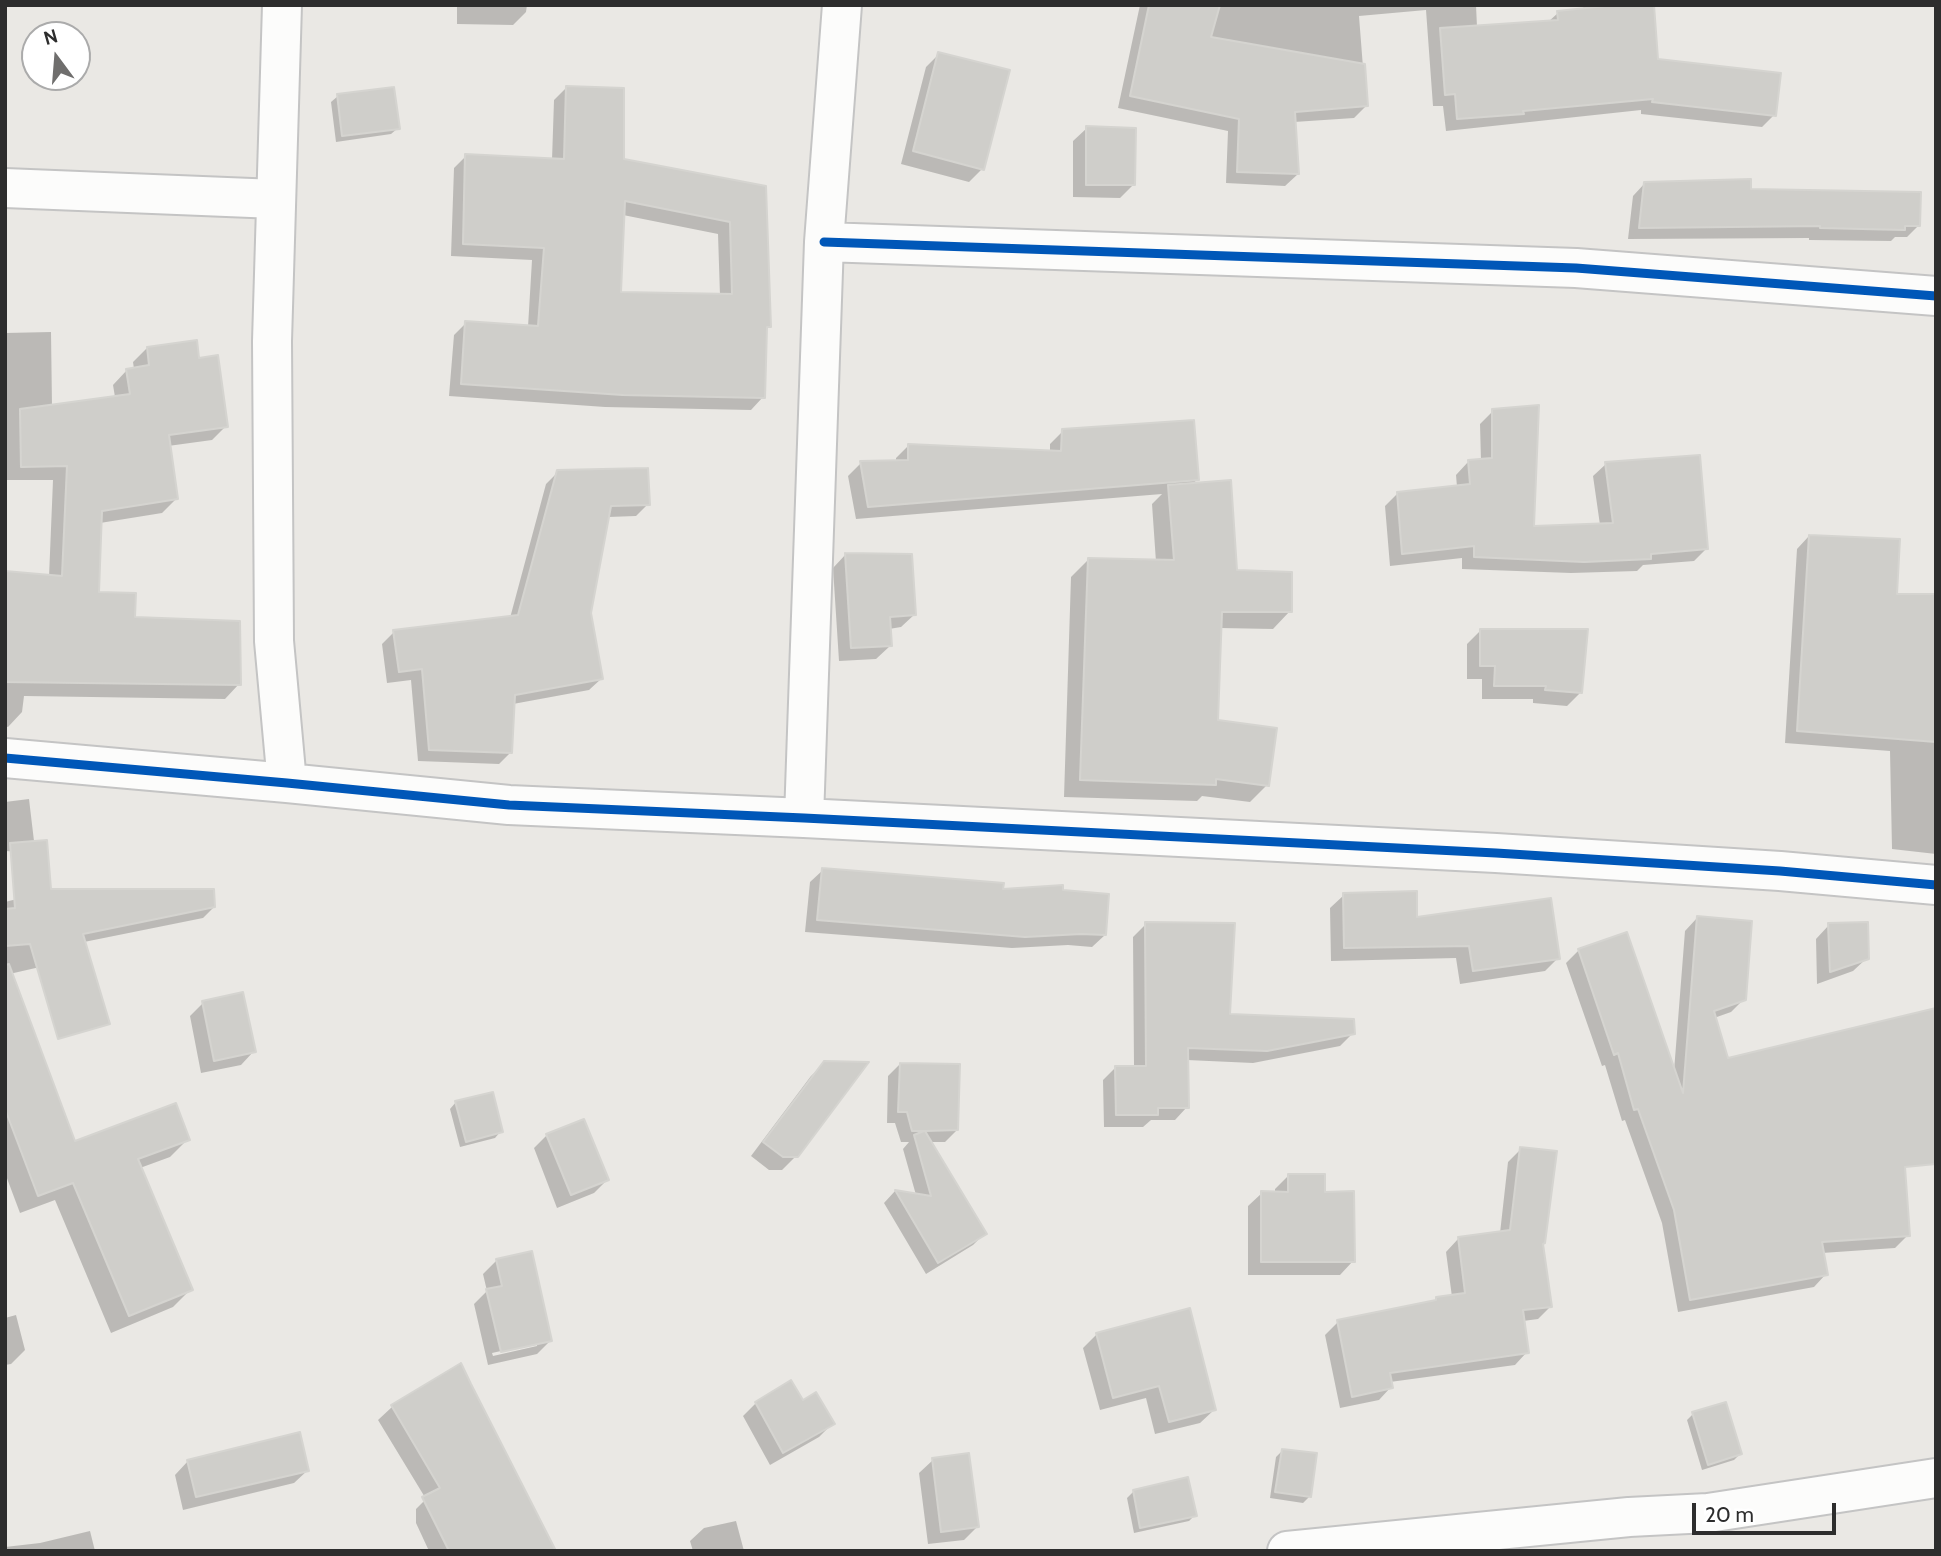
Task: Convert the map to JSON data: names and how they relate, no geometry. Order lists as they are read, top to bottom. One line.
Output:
{"scale_bar":"20 m","north":"top"}
